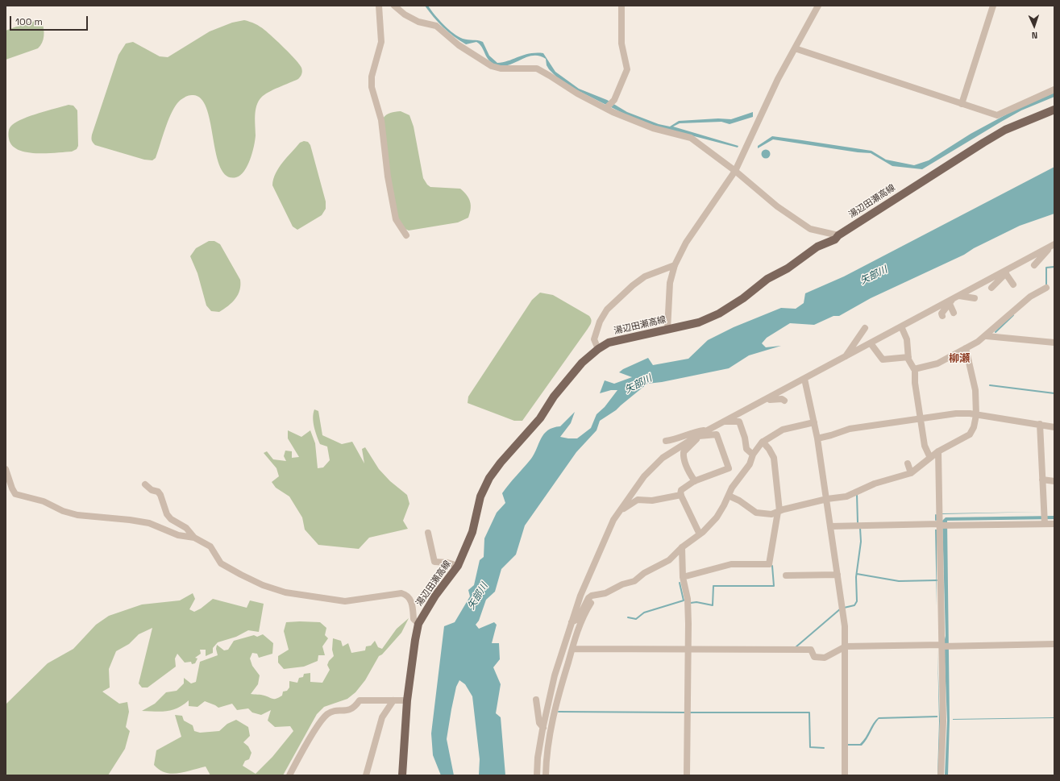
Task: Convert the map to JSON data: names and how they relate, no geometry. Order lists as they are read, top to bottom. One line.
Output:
{"streets":{"main road":["湯辺田瀬高線"]},"districts":["柳瀬"],"water":["矢部川"],"scale_bar":"100 m","north":"bottom"}
